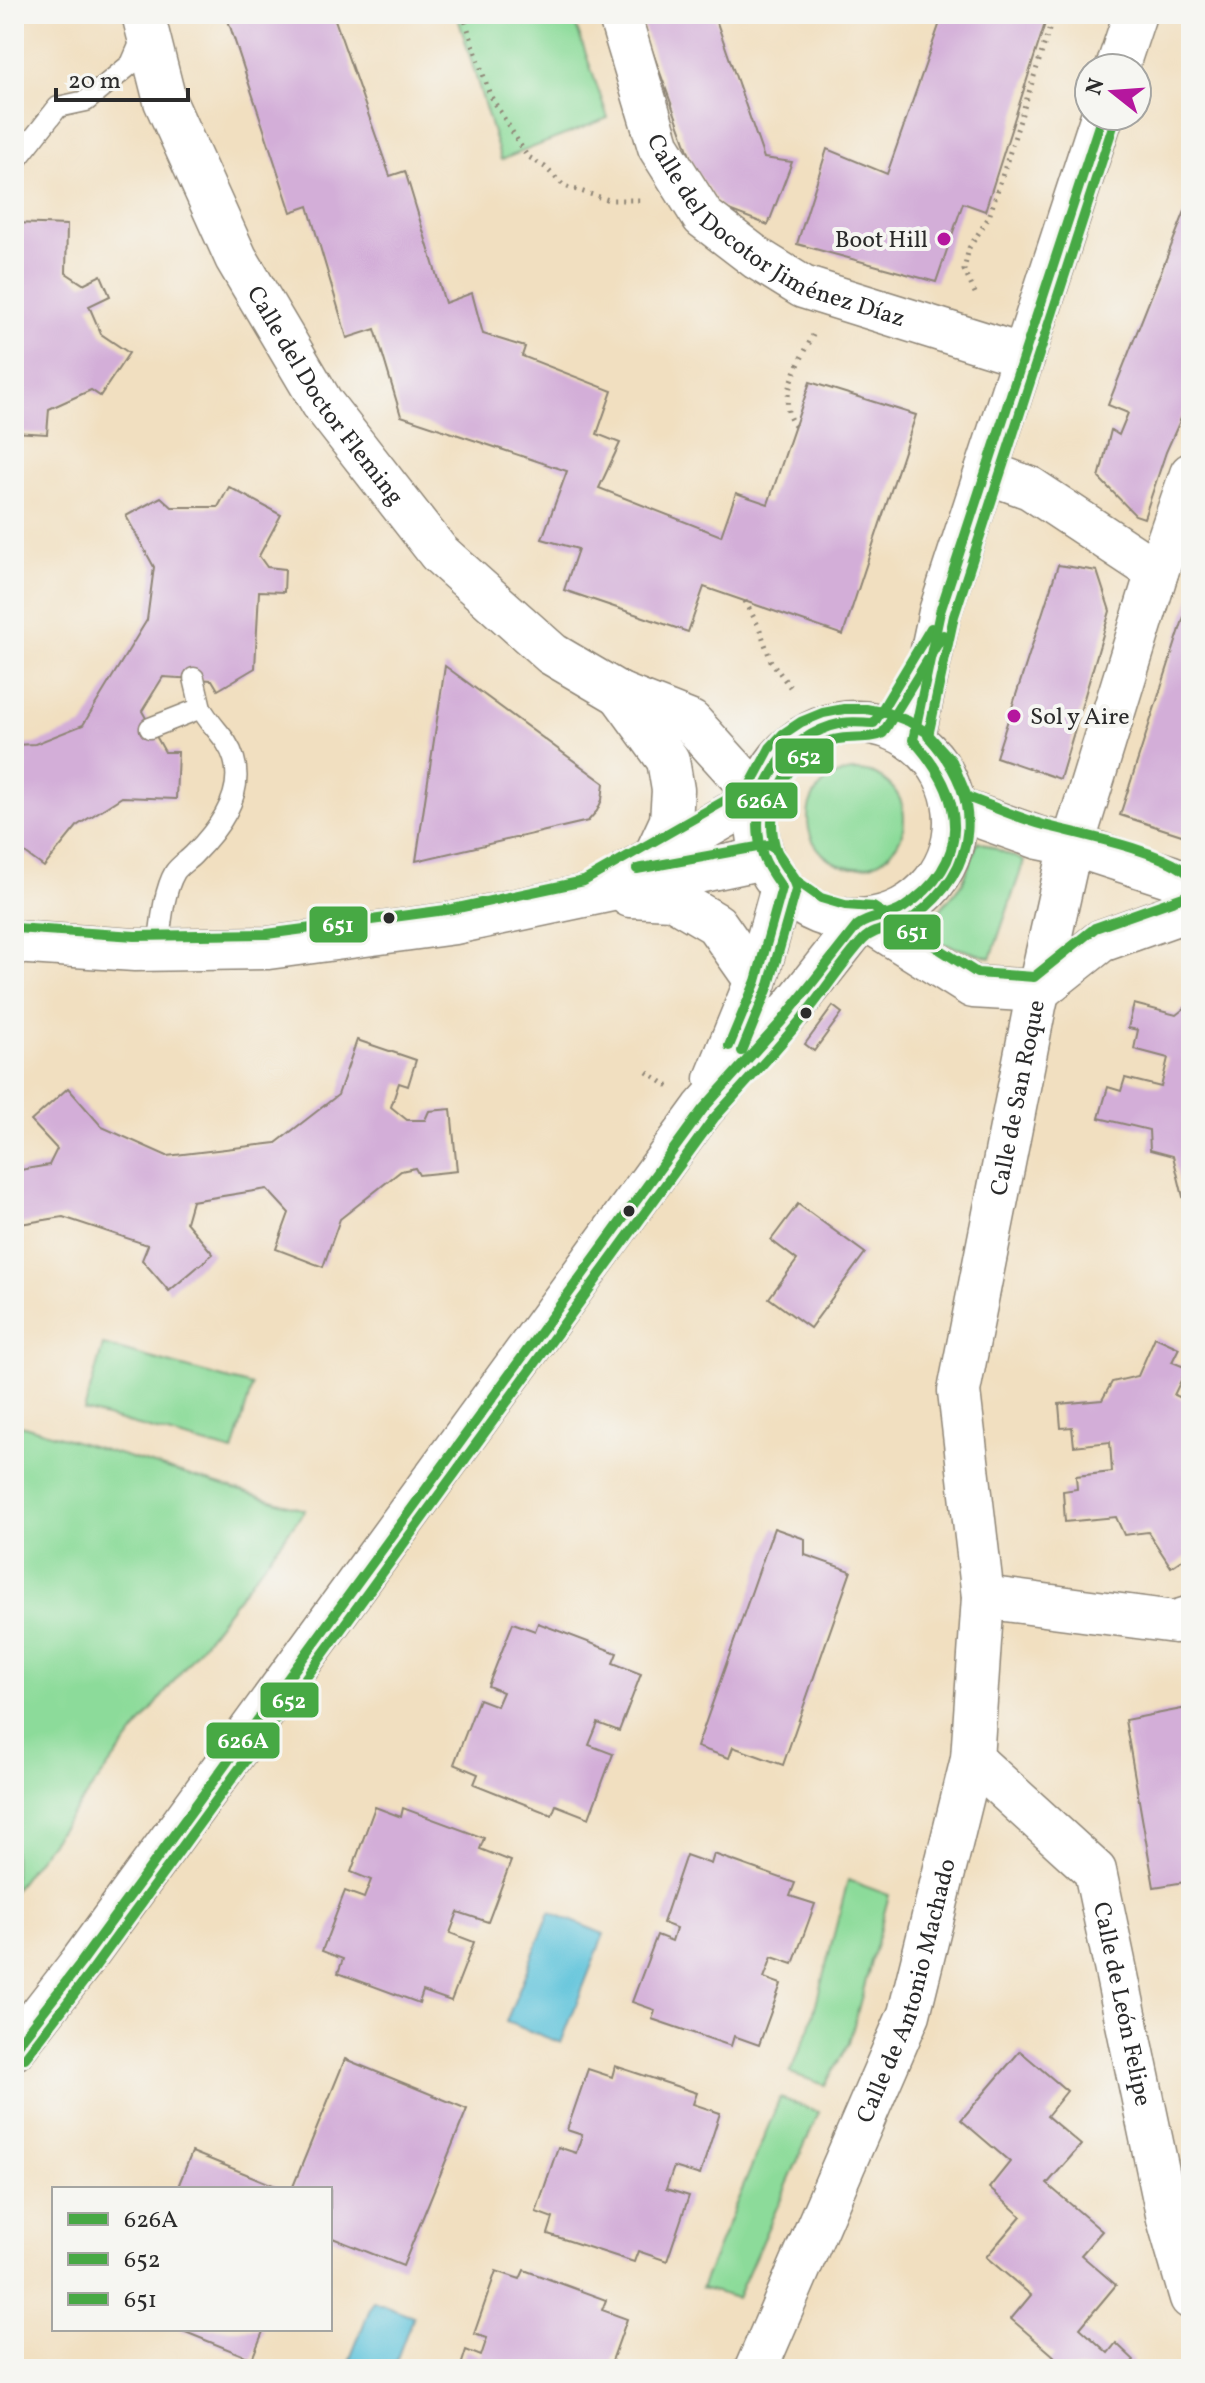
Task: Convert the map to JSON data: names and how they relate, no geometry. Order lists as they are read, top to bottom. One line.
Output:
{"streets":{"street":["Calle del Docotor Jiménez Díaz","Calle del Doctor Fleming","Calle de San Roque","Calle de Antonio Machado","Calle de León Felipe"]},"crossings":[["Calle de San Roque","Calle de Antonio Machado"],["Calle de Antonio Machado","Calle de León Felipe"]],"places":["Boot Hill","Sol y Aire"],"lines":["transit line 626A","transit line 652","transit line 651"],"legend":["626A","652","651"],"scale_bar":"20 m","north":"left"}
